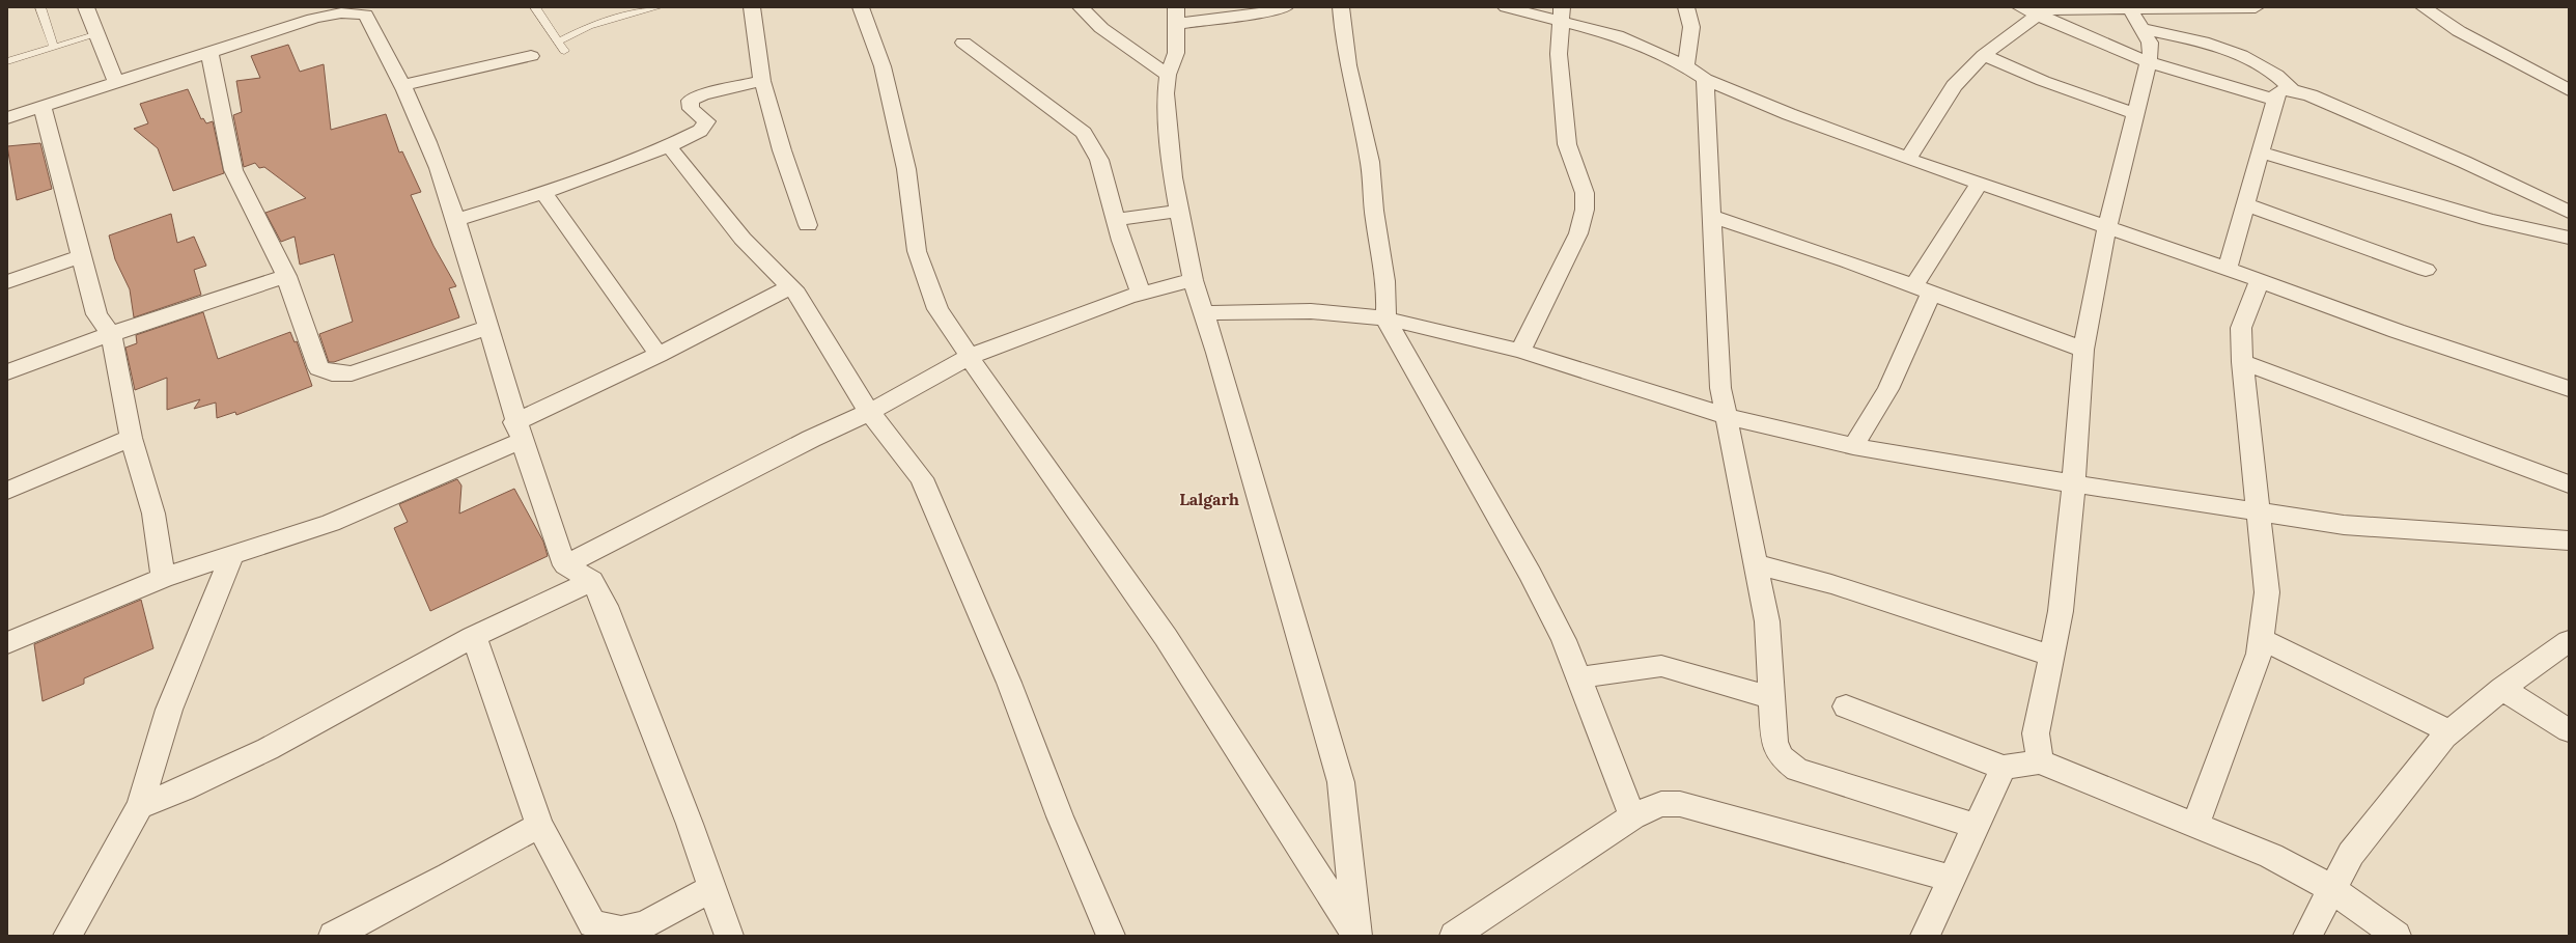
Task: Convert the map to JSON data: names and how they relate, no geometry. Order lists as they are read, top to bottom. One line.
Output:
{"districts":["Lalgarh"]}
